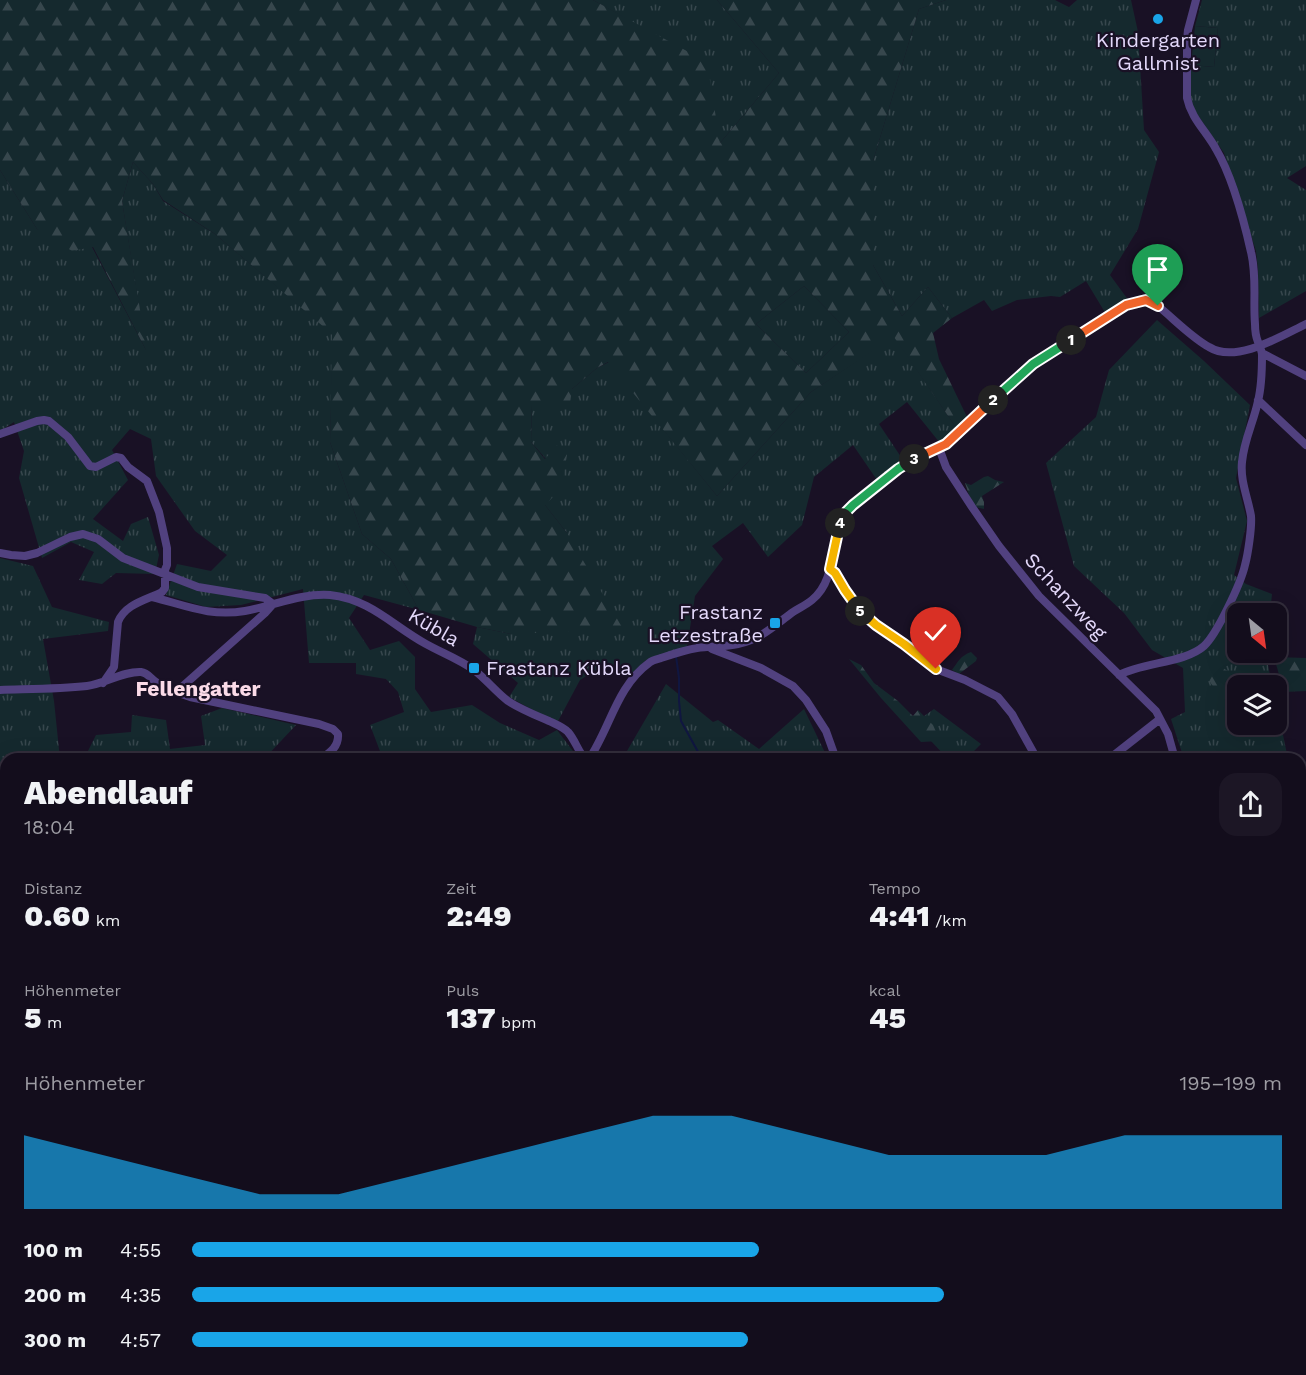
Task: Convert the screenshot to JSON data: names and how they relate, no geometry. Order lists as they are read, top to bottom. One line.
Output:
{"streets":{"street":["Schanzweg","Kübla"]},"districts":["Fellengatter"],"places":{"other":["Kindergarten Gallmist"],"transit":["Frastanz Letzestraße","Frastanz Kübla"]},"north":"bottom right","page":{"pins":["1","2","3","4","5"],"heading":["Abendlauf","18:04"],"stats":[["Distanz","0.60 km"],["Zeit","2:49"],["Tempo","4:41 /km"],["Höhenmeter","5 m"],["Puls","137 bpm"],["kcal","45"]],"chart":["Höhenmeter","195–199 m"],"list":[{"name":"100 m","note":"4:55"},{"name":"200 m","note":"4:35"},{"name":"300 m","note":"4:57"}]}}
